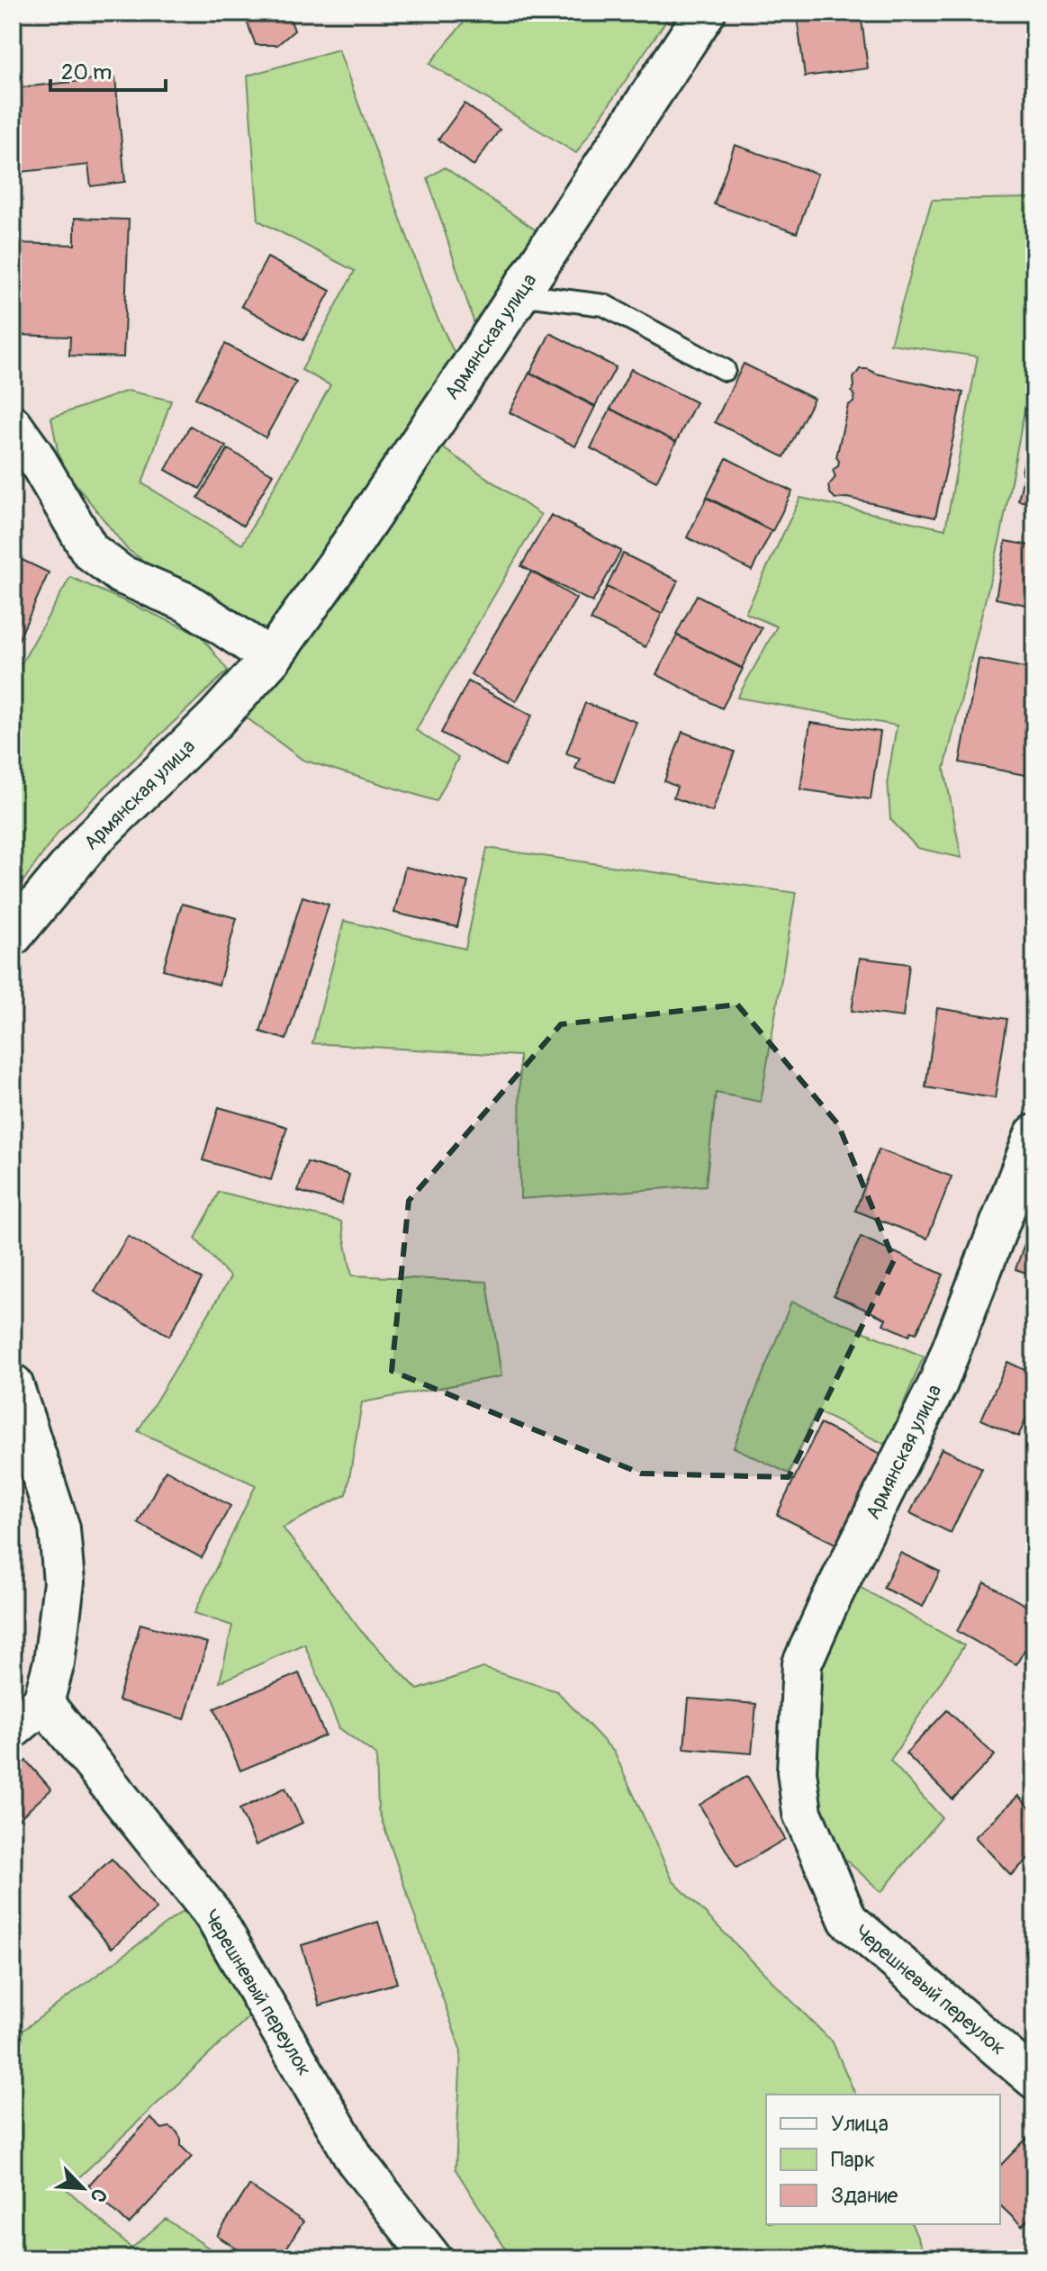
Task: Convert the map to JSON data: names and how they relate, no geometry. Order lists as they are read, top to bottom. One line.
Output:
{"streets":{"street":["Армянская улица","Черешневый переулок"]},"crossings":[["Армянская улица","Черешневый переулок"]],"legend":["Улица","Парк","Здание"],"scale_bar":"20 m","north":"bottom right"}
